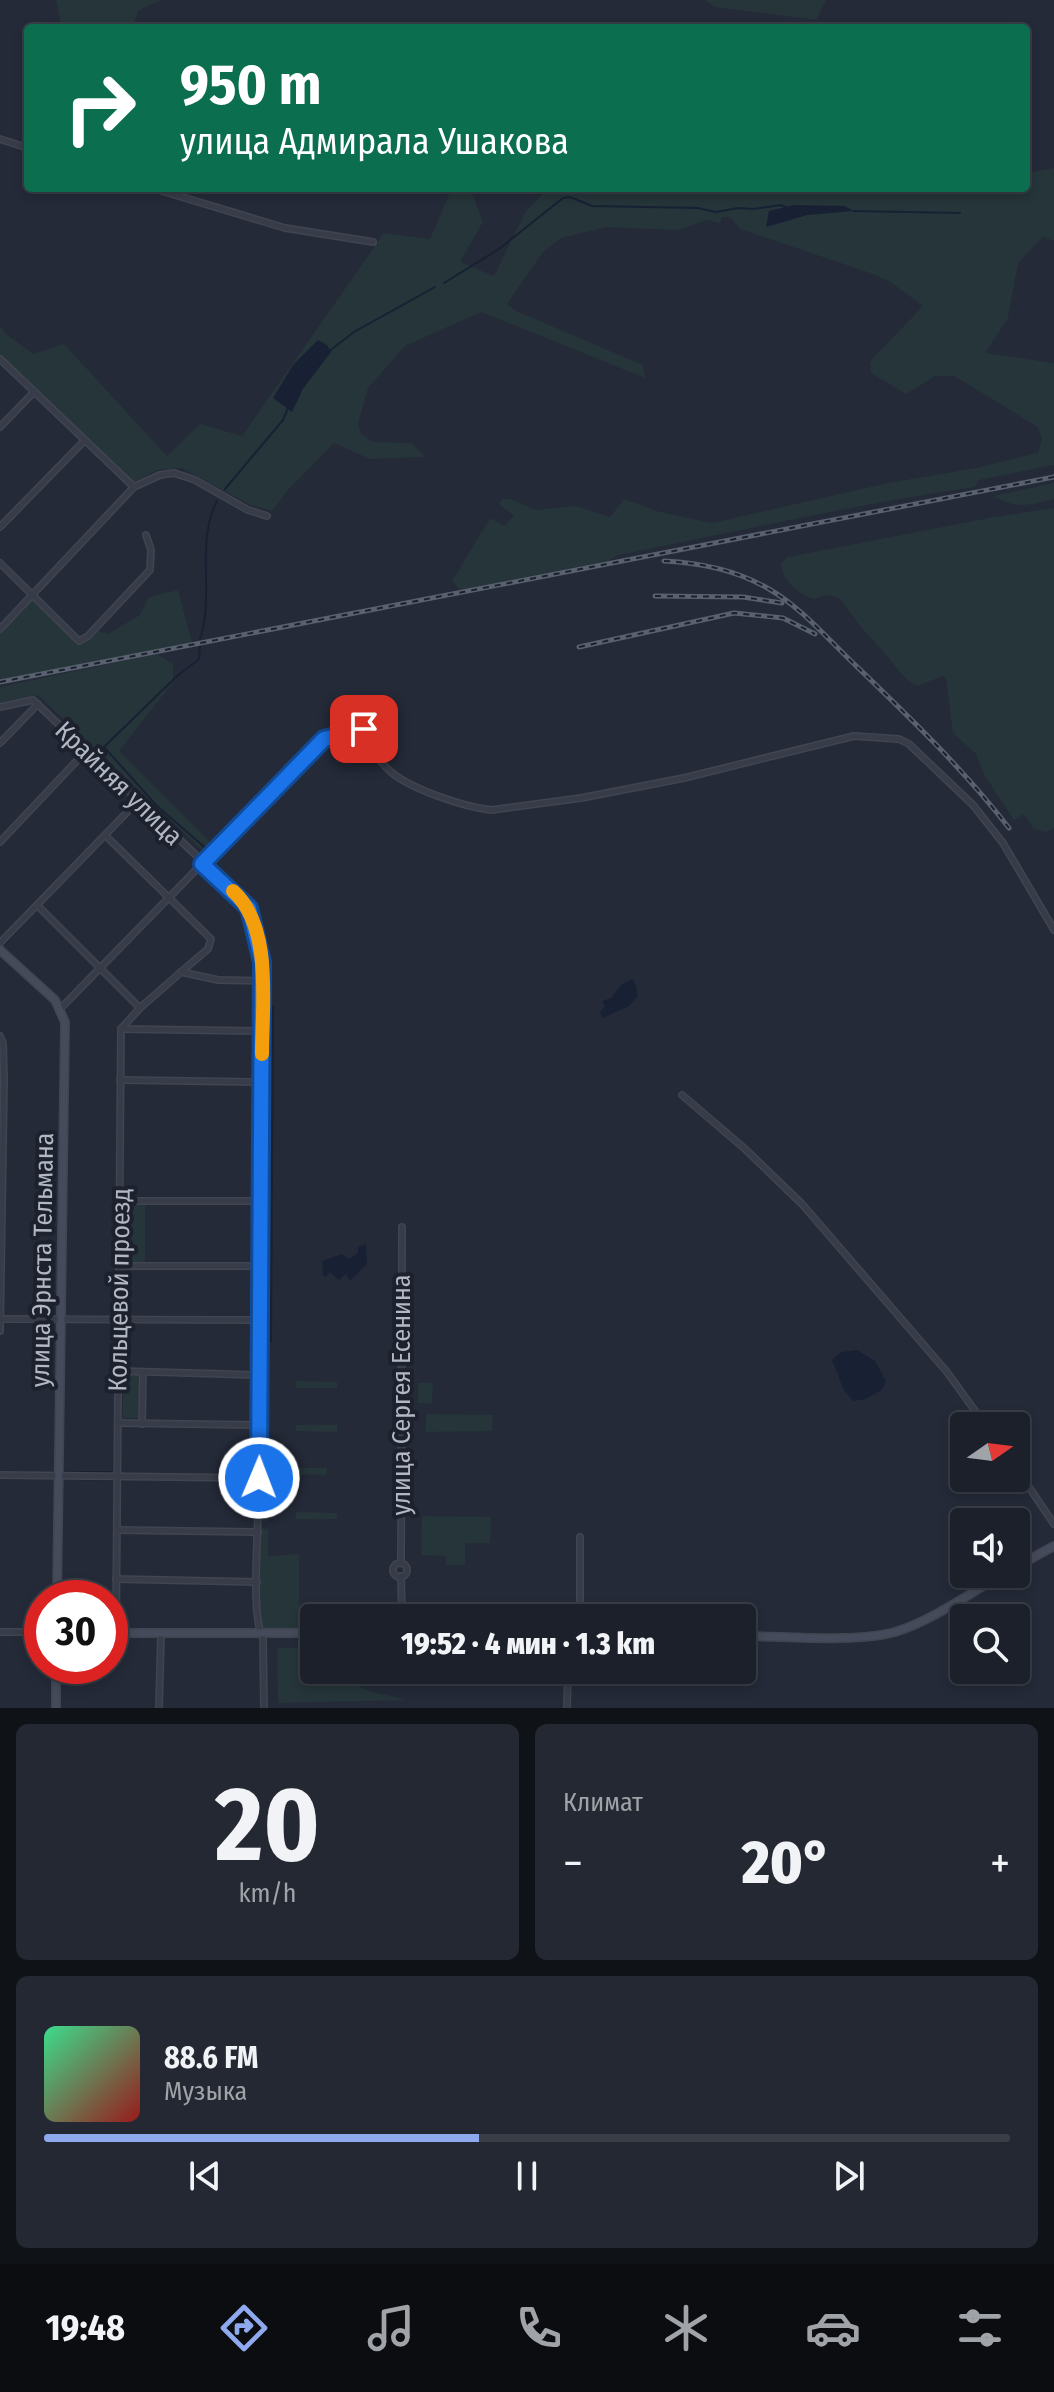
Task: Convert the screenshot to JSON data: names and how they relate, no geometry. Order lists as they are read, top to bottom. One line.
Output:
{"streets":{"main road":["улица Эрнста Тельмана"],"street":["Крайняя улица","Кольцевой проезд","улица Сергея Есенина"]},"north":"right","page":{"turn":["950 m","улица Адмирала Ушакова"],"limit":"30","trip":"19:52 · 4 мин · 1.3 km","tile":[["20","km/h"],"Климат"],"heat":["−","20°","+"],"song":["88.6 FM","Музыка"],"tabs":"19:48"}}
